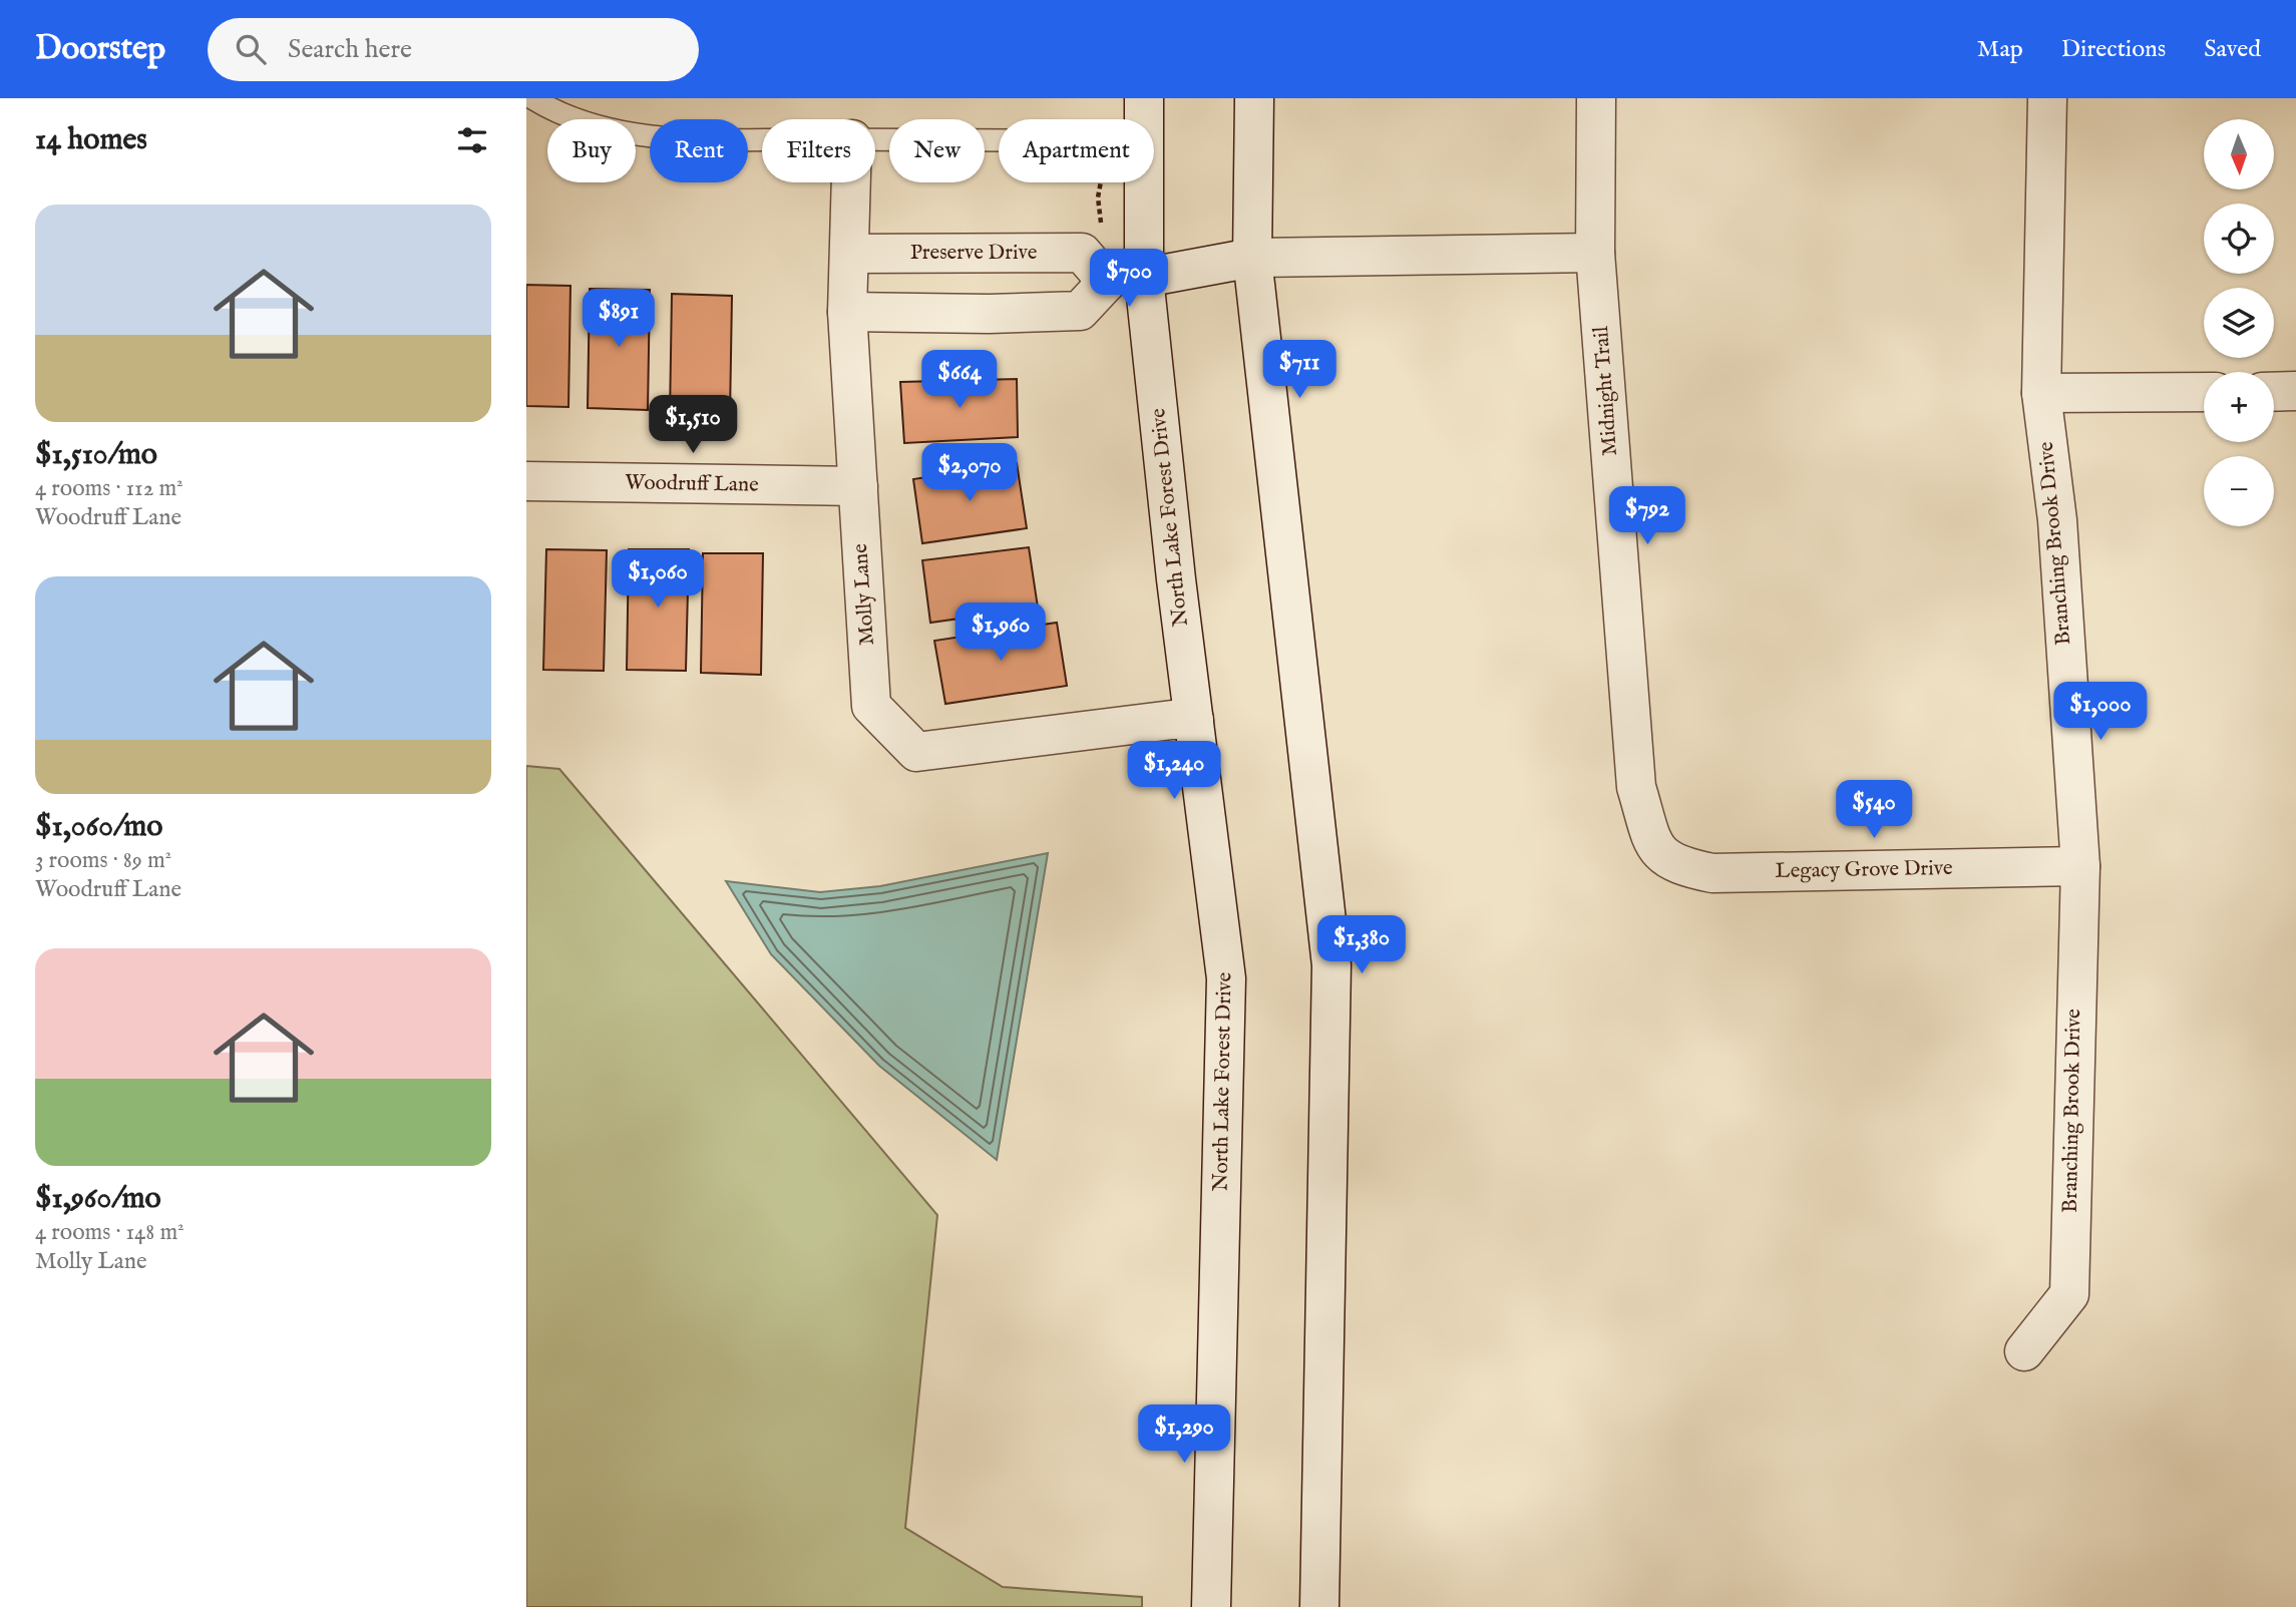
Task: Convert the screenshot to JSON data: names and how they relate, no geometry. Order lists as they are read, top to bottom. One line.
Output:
{"streets":{"street":["Preserve Drive","Midnight Trail","Woodruff Lane","North Lake Forest Drive","Branching Brook Drive","Molly Lane","Legacy Grove Drive"]},"crossings":[["Preserve Drive","North Lake Forest Drive"],["Preserve Drive","Molly Lane"],["Midnight Trail","Legacy Grove Drive"],["Woodruff Lane","Molly Lane"],["North Lake Forest Drive","Molly Lane"],["Branching Brook Drive","Legacy Grove Drive"]],"north":"bottom","page":{"header":"Doorstep","search":"Search here","nav":["Map","Directions","Saved"],"heading":"14 homes","map_buttons":["+","−"],"chip":["Buy","Rent","Filters","New","Apartment"],"list":[{"name":"$1,510/mo","note":"4 rooms · 112 m² · Woodruff Lane"},{"name":"$1,060/mo","note":"3 rooms · 89 m² · Woodruff Lane"},{"name":"$1,960/mo","note":"4 rooms · 148 m² · Molly Lane"}],"price":["$700","$891","$711","$664","$1,510","$2,070","$792","$1,060","$1,960","$1,000","$1,240","$540","$1,380","$1,290"]}}
